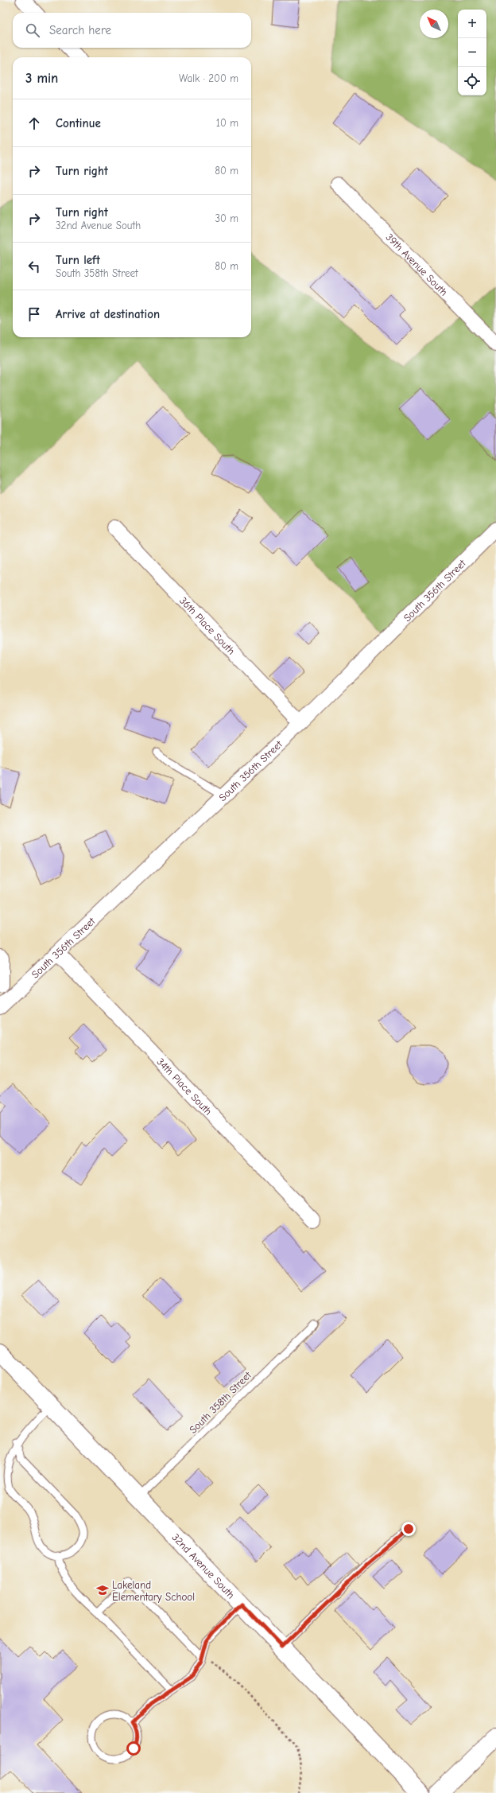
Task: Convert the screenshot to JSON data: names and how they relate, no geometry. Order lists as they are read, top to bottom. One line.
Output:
{"streets":{"street":["39th Avenue South","South 356th Street","36th Place South","34th Place South","32nd Avenue South"],"lane":["South 358th Street"]},"crossings":[["South 356th Street","36th Place South"],["South 356th Street","34th Place South"],["South 358th Street","32nd Avenue South"]],"places":{"school or university":["Lakeland Elementary School"]},"north":"top left","page":{"map_buttons":["+","−"],"search":"Search here","heading":["3 min","Walk · 200 m"],"list":[["Continue","10 m"],["Turn right","80 m"],["Turn right","32nd Avenue South","30 m"],["Turn left","South 358th Street","80 m"],"Arrive at destination"]}}
